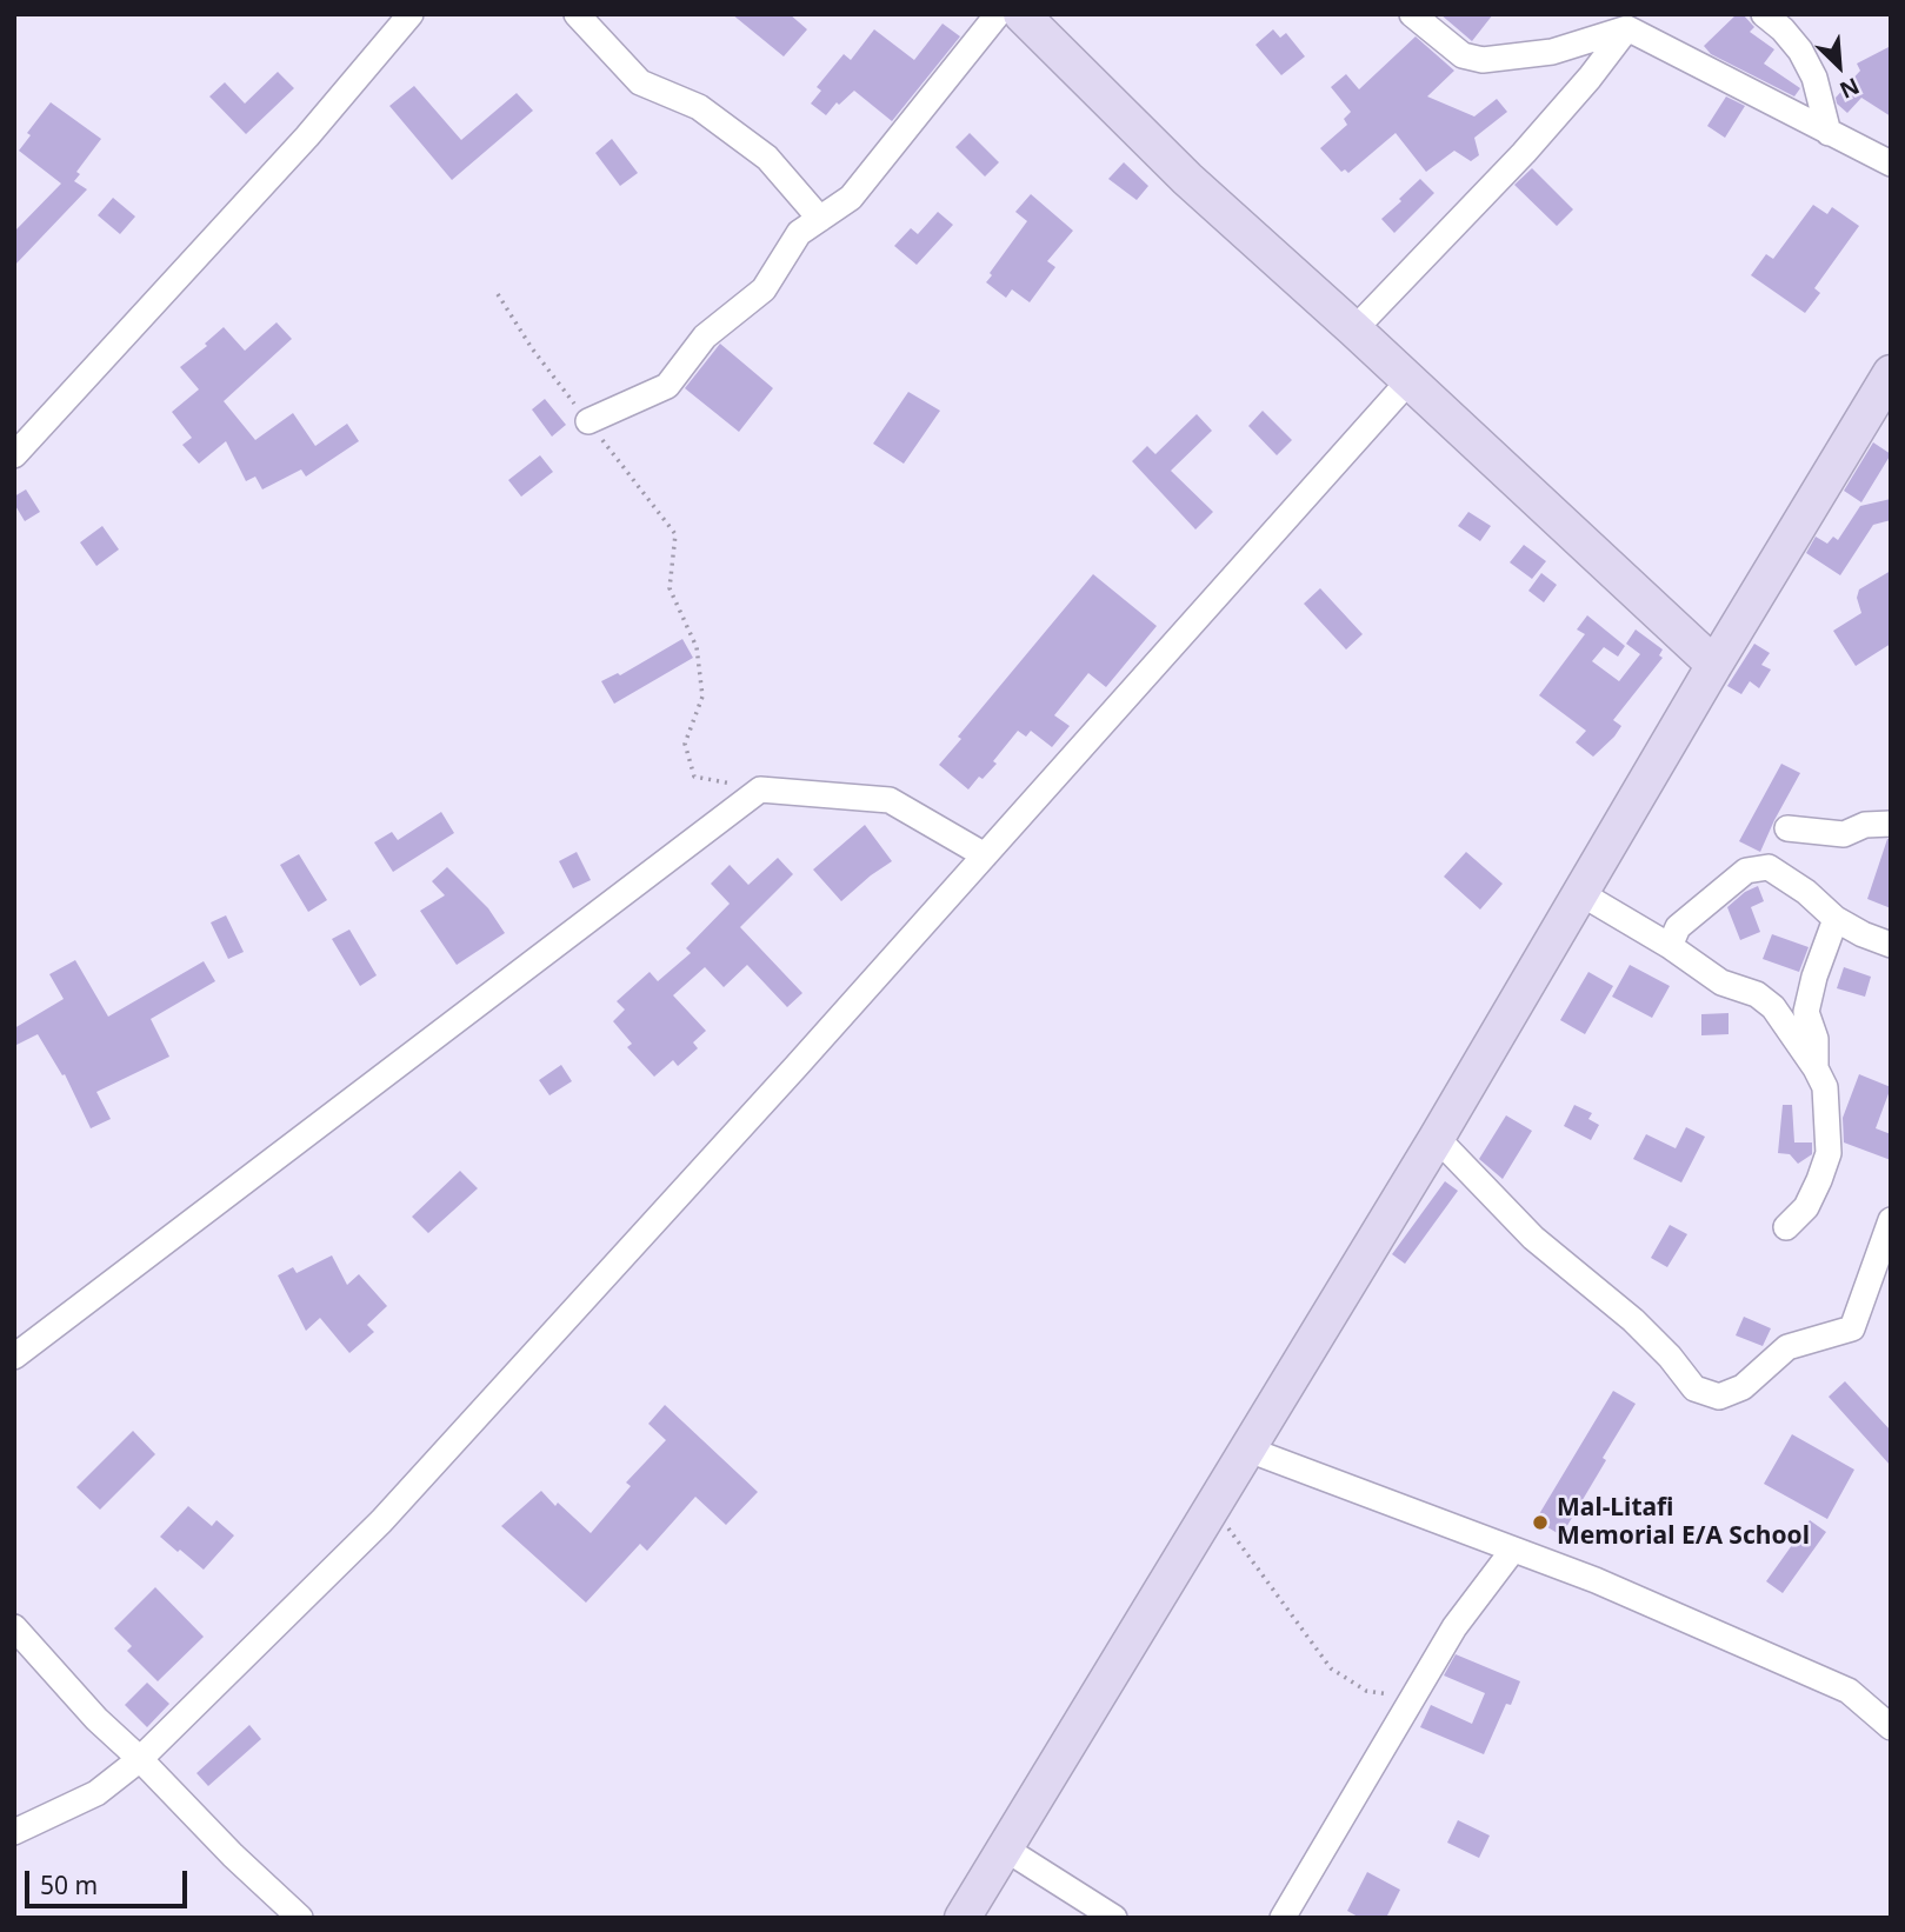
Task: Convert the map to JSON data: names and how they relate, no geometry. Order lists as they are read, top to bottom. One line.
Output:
{"places":["Mal-Litafi Memorial E/A School"],"scale_bar":"50 m","north":"bottom right"}
